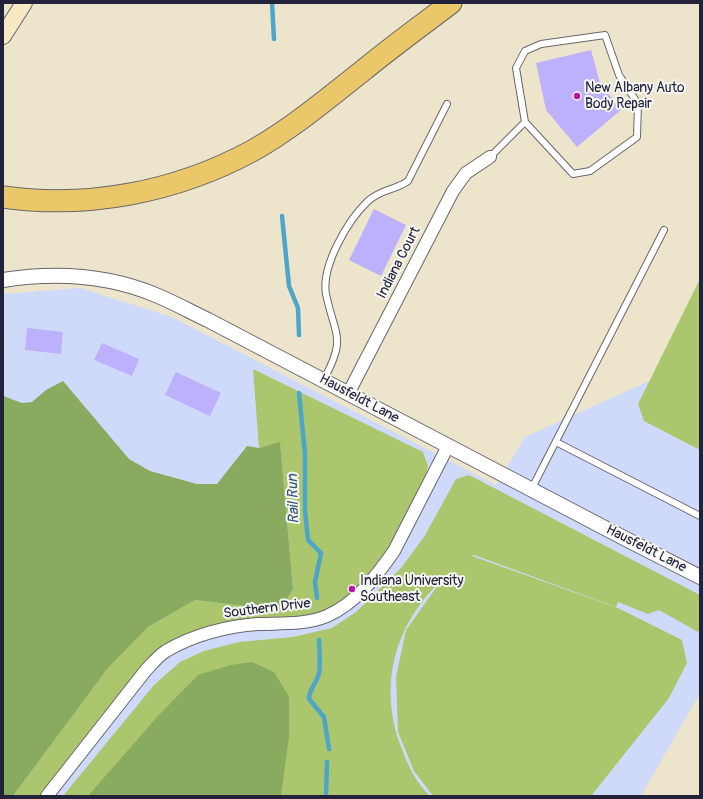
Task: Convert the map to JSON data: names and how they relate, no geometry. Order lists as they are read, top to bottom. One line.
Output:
{"streets":{"street":["Indiana Court","Hausfeldt Lane","Southern Drive"]},"crossings":[["Indiana Court","Hausfeldt Lane"],["Hausfeldt Lane","Southern Drive"]],"water":["Rail Run"],"places":["New Albany Auto Body Repair","Indiana University Southeast"]}
